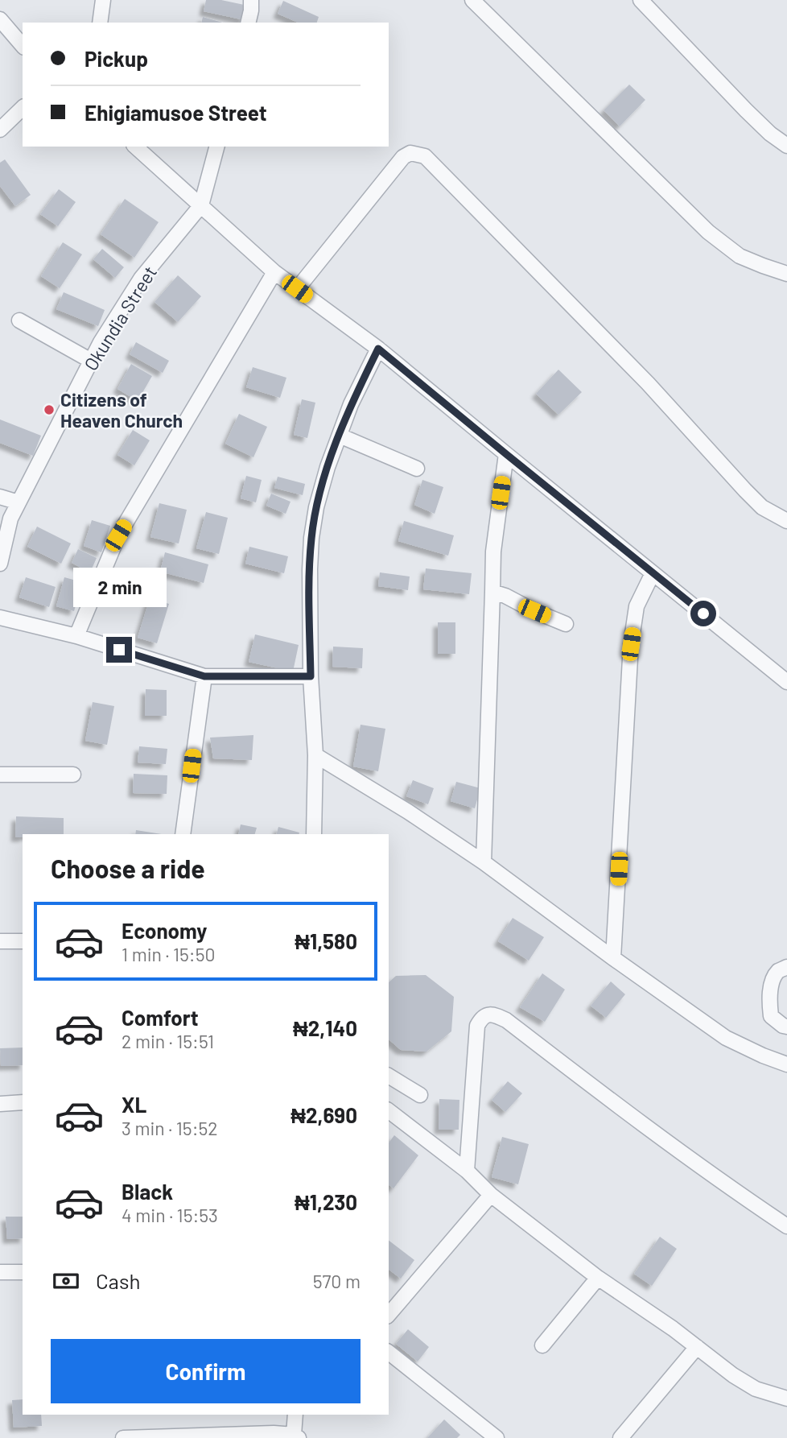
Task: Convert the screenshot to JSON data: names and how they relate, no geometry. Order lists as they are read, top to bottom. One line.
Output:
{"streets":{"street":["Okundia Street"]},"places":["Citizens of Heaven Church"],"page":{"banner":["Pickup","Ehigiamusoe Street"],"bubble":"2 min","heading":"Choose a ride","list":[{"name":"Economy","note":"1 min · 15:50","value":"₦1,580"},{"name":"Comfort","note":"2 min · 15:51","value":"₦2,140"},{"name":"XL","note":"3 min · 15:52","value":"₦2,690"},{"name":"Black","note":"4 min · 15:53","value":"₦1,230"}],"pay":["Cash","570 m"],"buttons":"Confirm"}}
